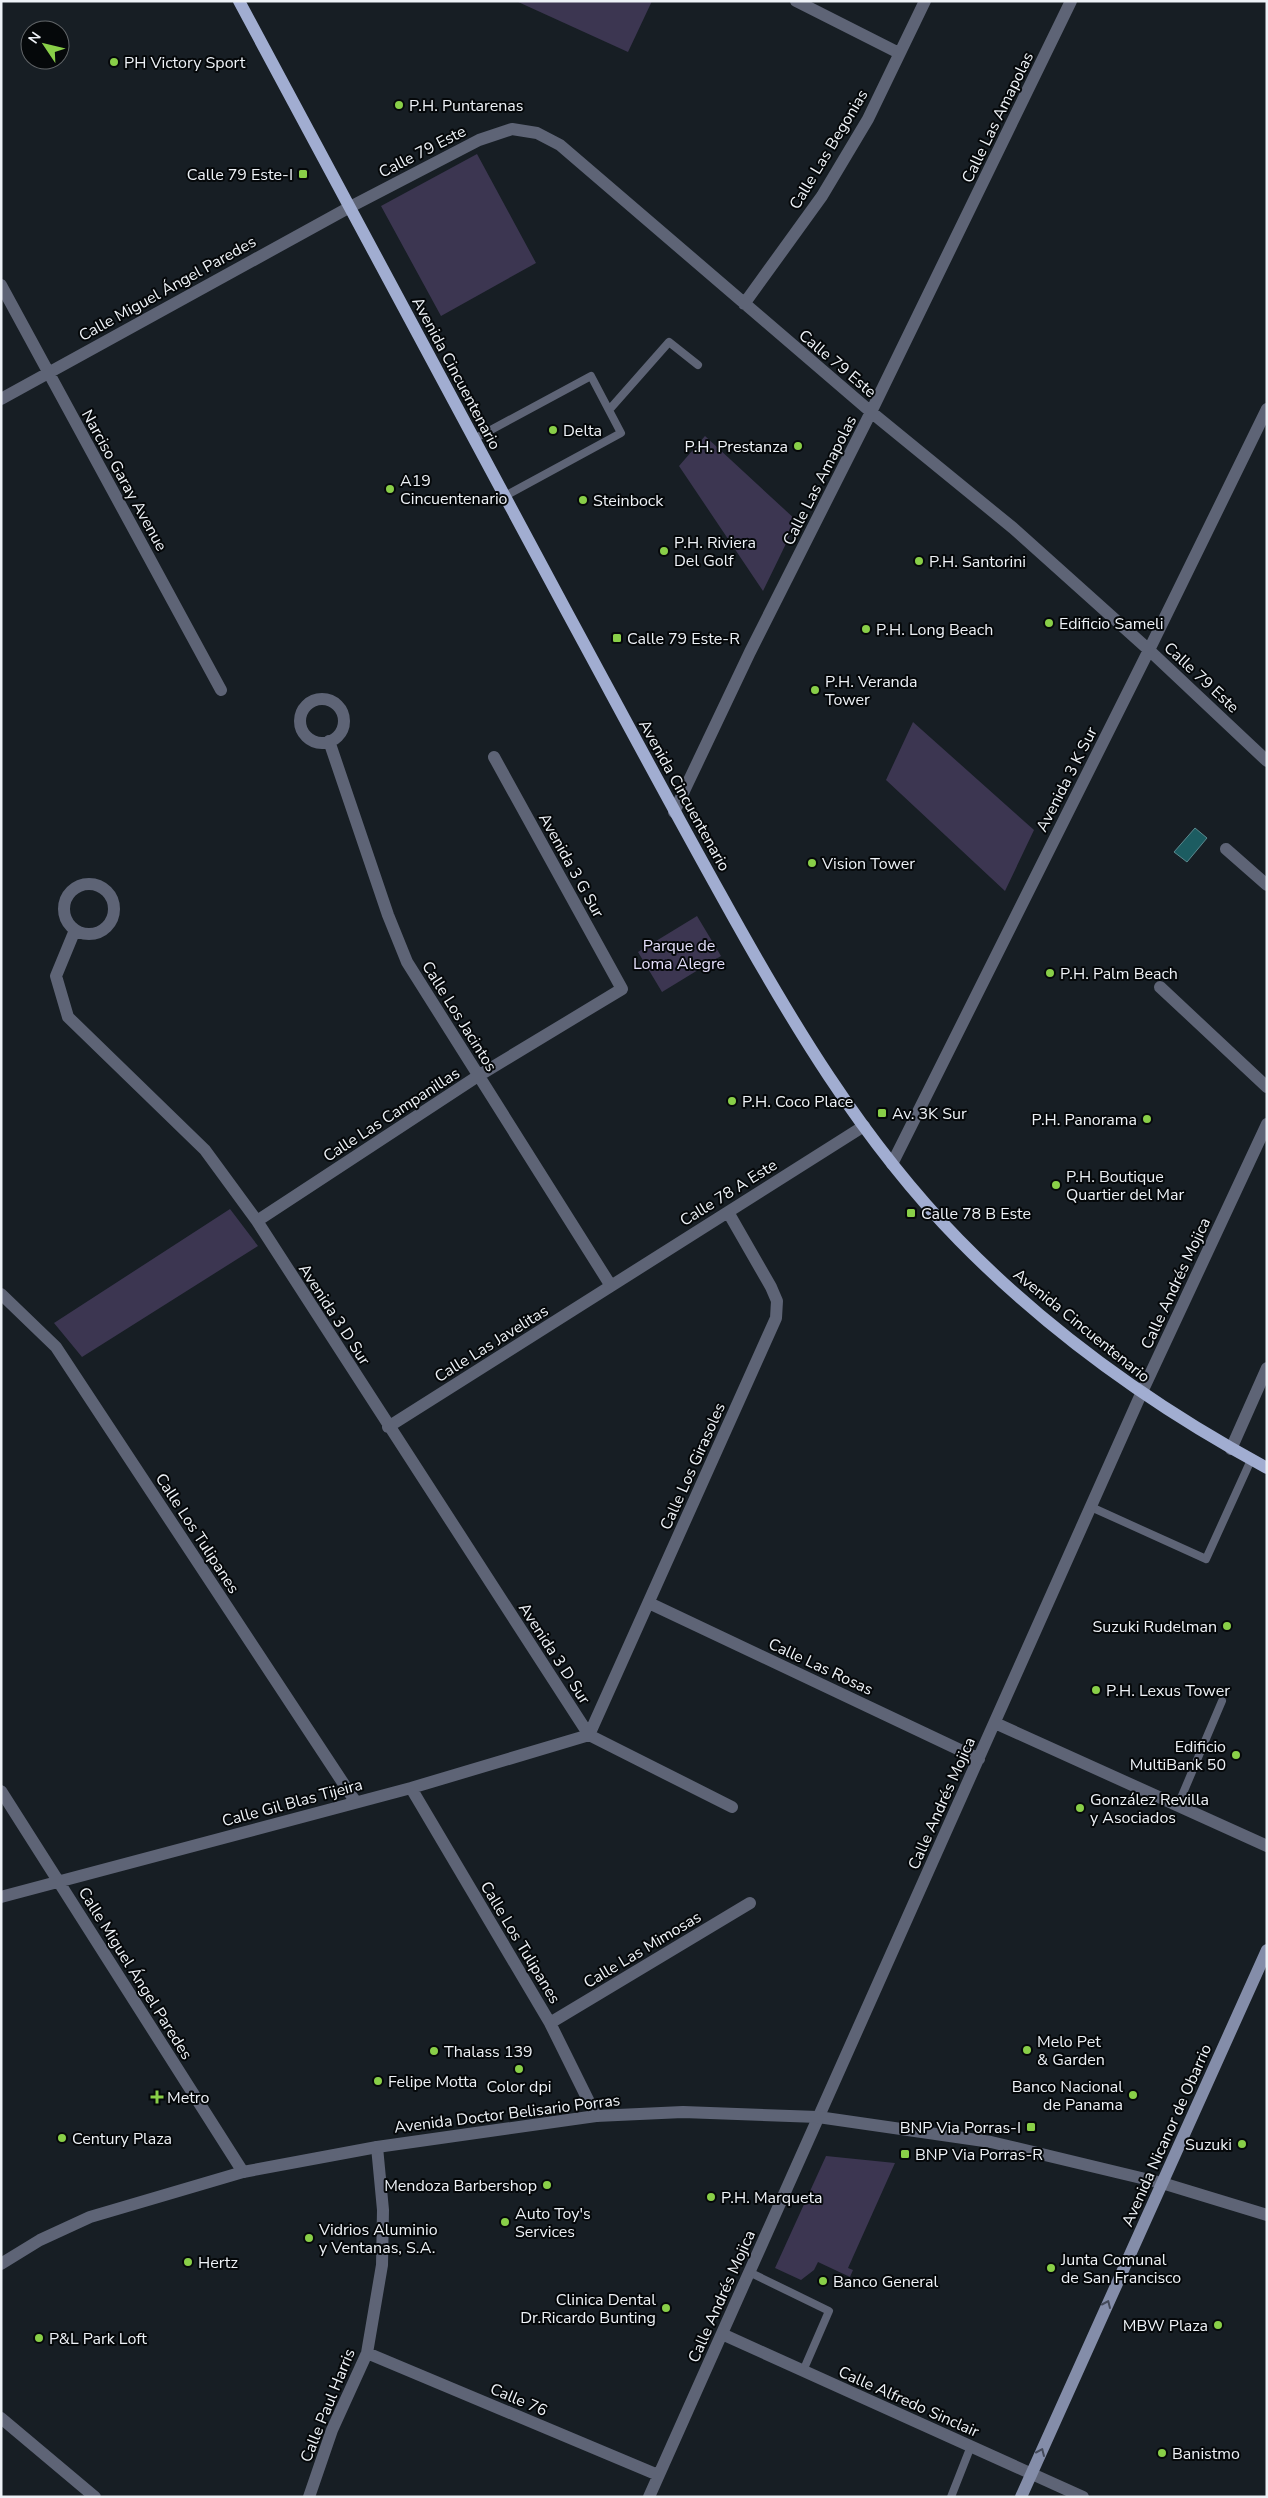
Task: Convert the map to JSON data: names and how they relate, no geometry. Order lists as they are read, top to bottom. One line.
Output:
{"streets":{"main road":["Avenida Cincuentenario","Avenida Nicanor de Obarrio"],"street":["Calle Las Amapolas","Calle Las Begonias","Calle 79 Este","Calle Miguel Ángel Paredes","Narciso Garay Avenue","Avenida 3 K Sur","Avenida 3 G Sur","Calle Los Jacintos","Calle Las Campanillas","Calle 78 A Este","Calle Andrés Mojica","Avenida 3 D Sur","Calle Las Javelitas","Calle Los Girasoles","Calle Los Tulipanes","Calle Las Rosas","Calle Gil Blas Tijeira","Calle Las Mimosas","Avenida Doctor Belisario Porras","Calle 76","Calle Alfredo Sinclair","Calle Paul Harris"]},"crossings":[["Calle Las Amapolas","Calle 79 Este"],["Calle Las Amapolas","Avenida Cincuentenario"],["Calle Las Begonias","Calle 79 Este"],["Calle 79 Este","Calle Miguel Ángel Paredes"],["Calle 79 Este","Avenida Cincuentenario"],["Calle 79 Este","Avenida 3 K Sur"],["Calle Miguel Ángel Paredes","Avenida Cincuentenario"],["Calle Miguel Ángel Paredes","Narciso Garay Avenue"],["Calle Miguel Ángel Paredes","Calle Gil Blas Tijeira"],["Calle Miguel Ángel Paredes","Avenida Doctor Belisario Porras"],["Avenida Cincuentenario","Avenida 3 K Sur"],["Avenida Cincuentenario","Calle 78 A Este"],["Avenida Cincuentenario","Calle Andrés Mojica"],["Avenida 3 G Sur","Calle Las Campanillas"],["Calle Los Jacintos","Calle Las Campanillas"],["Calle Los Jacintos","Calle 78 A Este"],["Calle Los Jacintos","Calle Las Javelitas"],["Calle Las Campanillas","Avenida 3 D Sur"],["Calle 78 A Este","Calle Las Javelitas"],["Calle 78 A Este","Calle Los Girasoles"],["Calle Andrés Mojica","Calle Las Rosas"],["Calle Andrés Mojica","Avenida Doctor Belisario Porras"],["Calle Andrés Mojica","Calle 76"],["Calle Andrés Mojica","Calle Alfredo Sinclair"],["Avenida 3 D Sur","Calle Las Javelitas"],["Avenida 3 D Sur","Calle Los Girasoles"],["Avenida 3 D Sur","Calle Gil Blas Tijeira"],["Calle Los Girasoles","Calle Las Rosas"],["Calle Los Girasoles","Calle Gil Blas Tijeira"],["Calle Los Tulipanes","Calle Gil Blas Tijeira"],["Calle Los Tulipanes","Calle Las Mimosas"],["Calle Los Tulipanes","Avenida Doctor Belisario Porras"],["Avenida Doctor Belisario Porras","Avenida Nicanor de Obarrio"],["Avenida Doctor Belisario Porras","Calle Paul Harris"],["Avenida Nicanor de Obarrio","Calle Alfredo Sinclair"],["Calle 76","Calle Paul Harris"]],"one_way":["Avenida Nicanor de Obarrio"],"parks":["Parque de Loma Alegre"],"places":{"other":["PH Victory Sport","P.H. Puntarenas","Delta","P.H. Prestanza","A19 Cincuentenario","Steinbock","P.H. Riviera Del Golf","P.H. Santorini","Edificio Sameli","P.H. Long Beach","P.H. Veranda Tower","Vision Tower","P.H. Palm Beach","P.H. Coco Place","P.H. Panorama","P.H. Boutique Quartier del Mar","Suzuki Rudelman","P.H. Lexus Tower","Edificio MultiBank 50","González Revilla y Asociados","Melo Pet & Garden","Thalass 139","Color dpi","Felipe Motta","Banco Nacional de Panama","Century Plaza","Suzuki","Mendoza Barbershop","P.H. Marqueta","Auto Toy's Services","Vidrios Aluminio y Ventanas, S.A.","Hertz","Junta Comunal de San Francisco","Banco General","Clinica Dental Dr.Ricardo Bunting","MBW Plaza","P&L Park Loft","Banistmo"],"transit":["Calle 79 Este-I","Calle 79 Este-R","Av. 3K Sur","Calle 78 B Este","BNP Via Porras-I","BNP Via Porras-R"],"health":["Metro"]},"north":"top left"}
